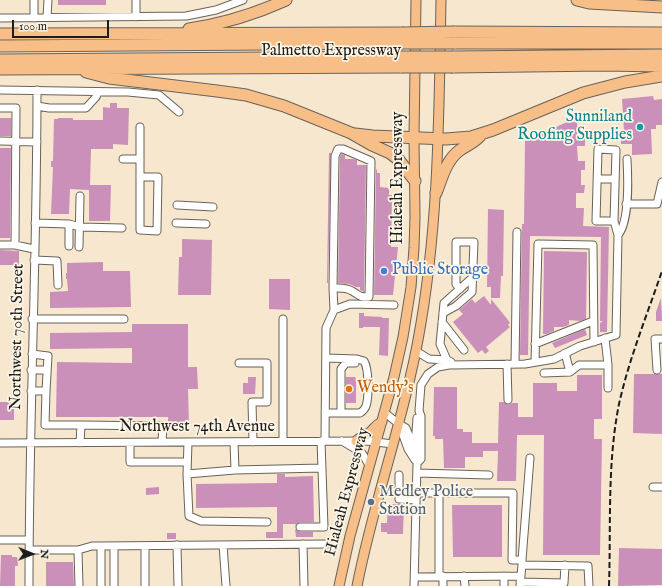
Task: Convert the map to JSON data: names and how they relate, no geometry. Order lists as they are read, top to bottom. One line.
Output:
{"streets":{"highway":["Palmetto Expressway"],"main road":["Hialeah Expressway"],"street":["Northwest 70th Street","Northwest 74th Avenue"]},"crossings":[["Hialeah Expressway","Northwest 74th Avenue"],["Northwest 70th Street","Northwest 74th Avenue"]],"places":["Sunniland Roofing Supplies","Public Storage","Wendy's","Medley Police Station"],"scale_bar":"100 m","north":"right"}
